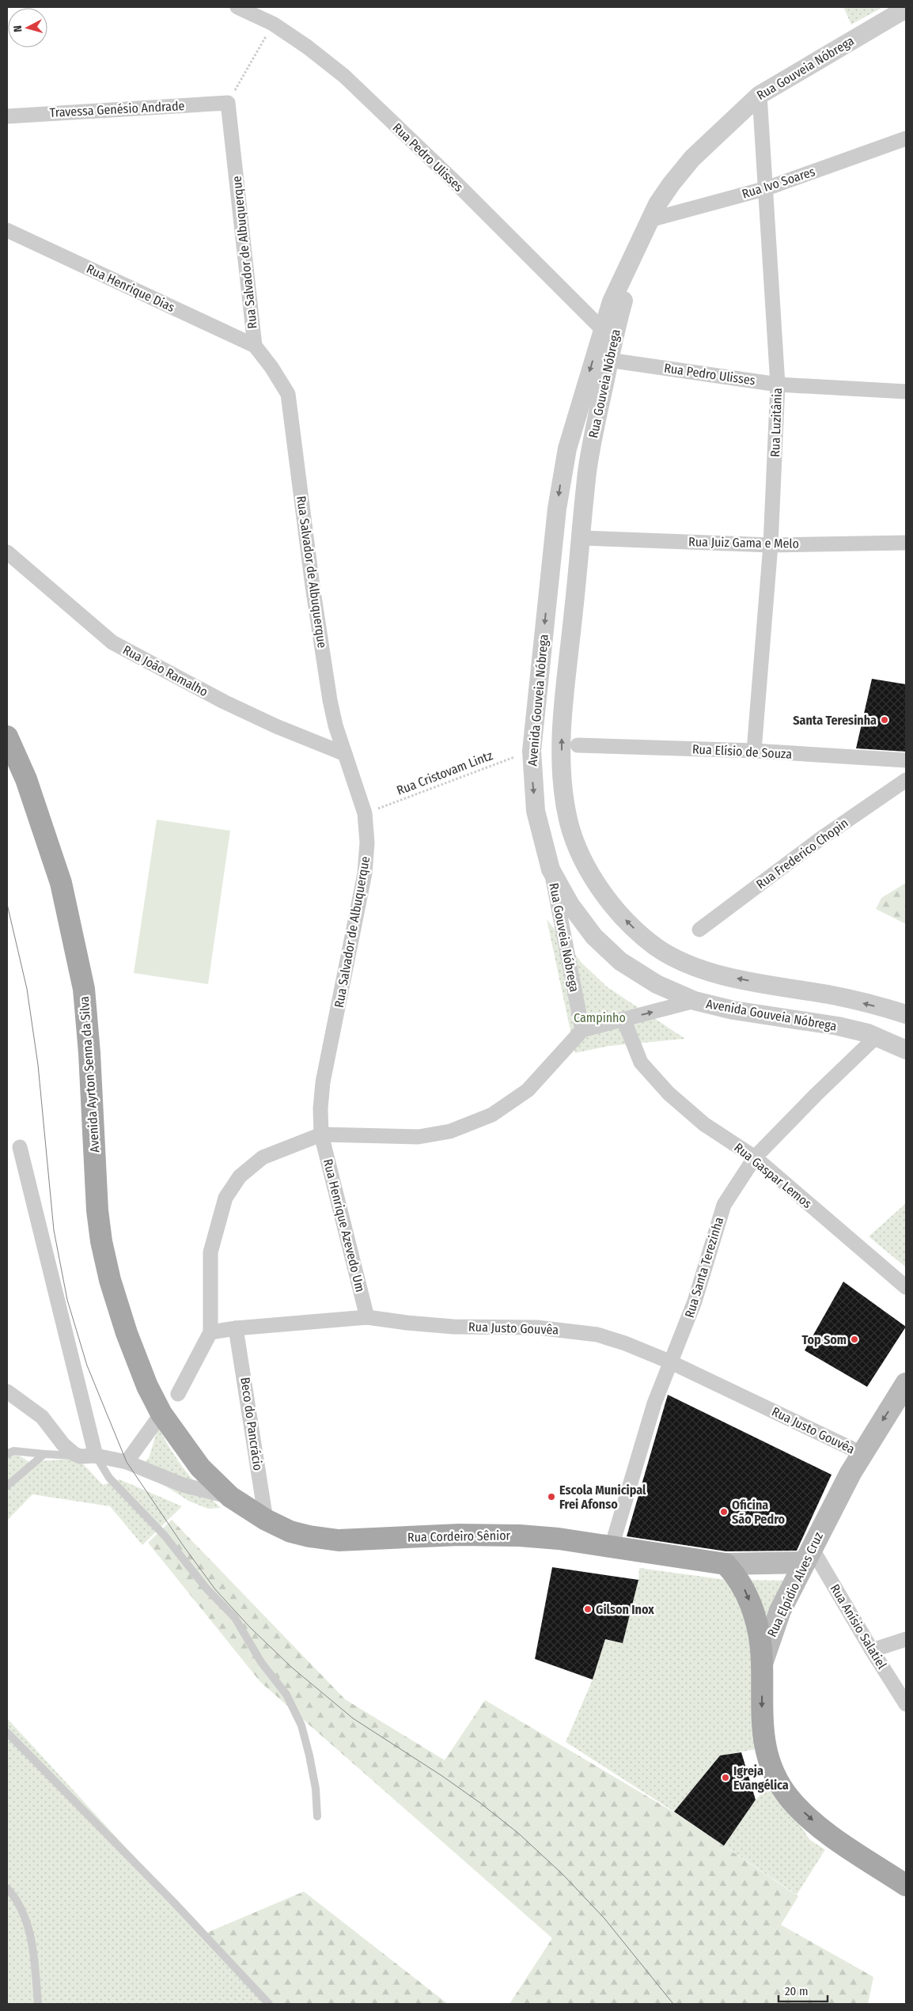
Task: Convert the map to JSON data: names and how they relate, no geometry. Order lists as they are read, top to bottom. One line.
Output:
{"streets":{"main road":["Avenida Ayrton Senna da Silva","Rua Cordeiro Sênior","Rua Elpídio Alves Cruz"],"street":["Rua Gouveia Nóbrega","Travessa Genésio Andrade","Rua Pedro Ulisses","Rua Ivo Soares","Rua Salvador de Albuquerque","Rua Henrique Dias","Rua Luzitânia","Rua Juiz Gama e Melo","Rua João Ramalho","Avenida Gouveia Nóbrega","Rua Elísio de Souza","Rua Frederico Chopin","Rua Gaspar Lemos","Rua Henrique Azevedo Um","Rua Santa Terezinha","Rua Justo Gouvêa","Beco do Pancrácio","Rua Anísio Salatiel"],"path":["Rua Cristovam Lintz"]},"crossings":[["Rua Gouveia Nóbrega","Rua Pedro Ulisses"],["Rua Gouveia Nóbrega","Rua Ivo Soares"],["Rua Gouveia Nóbrega","Rua Luzitânia"],["Rua Gouveia Nóbrega","Rua Juiz Gama e Melo"],["Rua Gouveia Nóbrega","Avenida Gouveia Nóbrega"],["Travessa Genésio Andrade","Rua Salvador de Albuquerque"],["Rua Pedro Ulisses","Rua Luzitânia"],["Rua Pedro Ulisses","Avenida Gouveia Nóbrega"],["Rua Ivo Soares","Rua Luzitânia"],["Rua Salvador de Albuquerque","Rua Henrique Dias"],["Rua Salvador de Albuquerque","Rua João Ramalho"],["Rua Salvador de Albuquerque","Rua Cristovam Lintz"],["Rua Salvador de Albuquerque","Rua Henrique Azevedo Um"],["Rua Luzitânia","Rua Juiz Gama e Melo"],["Rua Luzitânia","Rua Elísio de Souza"],["Rua Juiz Gama e Melo","Avenida Gouveia Nóbrega"],["Avenida Gouveia Nóbrega","Rua Cristovam Lintz"],["Avenida Gouveia Nóbrega","Rua Santa Terezinha"],["Avenida Ayrton Senna da Silva","Rua Cordeiro Sênior"],["Rua Gaspar Lemos","Rua Santa Terezinha"],["Rua Henrique Azevedo Um","Rua Justo Gouvêa"],["Rua Santa Terezinha","Rua Justo Gouvêa"],["Rua Santa Terezinha","Rua Cordeiro Sênior"],["Rua Justo Gouvêa","Beco do Pancrácio"],["Rua Justo Gouvêa","Rua Elpídio Alves Cruz"],["Beco do Pancrácio","Rua Cordeiro Sênior"],["Rua Cordeiro Sênior","Rua Elpídio Alves Cruz"],["Rua Cordeiro Sênior","Rua Anísio Salatiel"],["Rua Elpídio Alves Cruz","Rua Anísio Salatiel"]],"one_way":["Rua Elpídio Alves Cruz"],"parks":["Campinho"],"places":["Santa Teresinha","Top Som","Escola Municipal Frei Afonso","Oficina São Pedro","Gilson Inox","Igreja Evangélica"],"scale_bar":"20 m","north":"left"}
